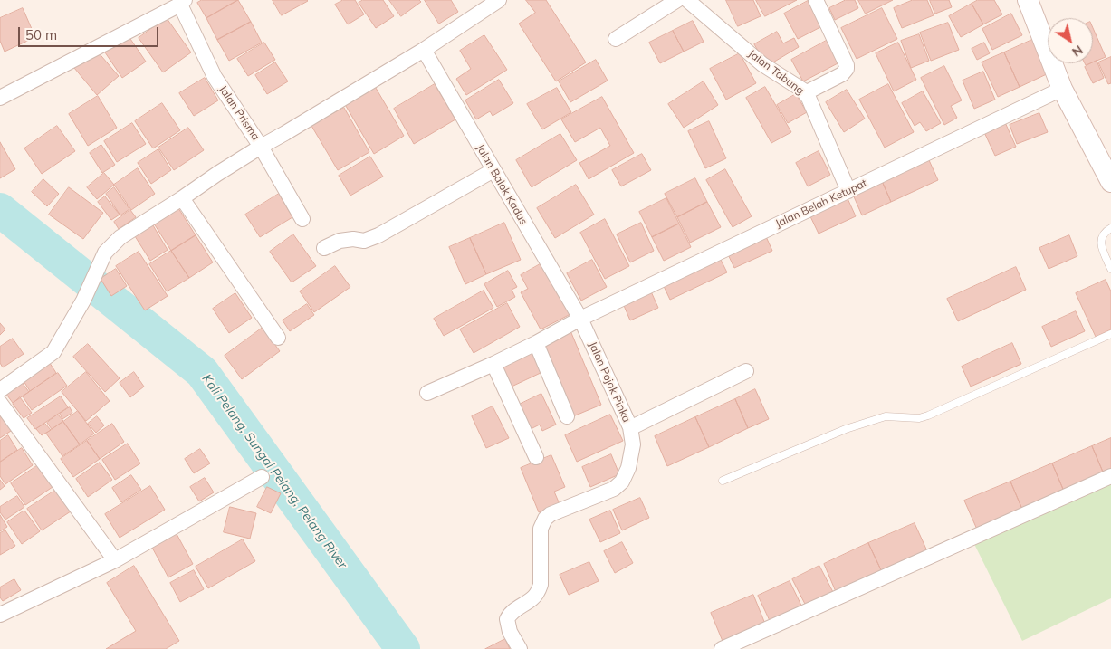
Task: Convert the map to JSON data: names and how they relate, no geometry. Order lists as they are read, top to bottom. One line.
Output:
{"streets":{"street":["Jalan Tabung","Jalan Prisma","Jalan Balok Kadus","Jalan Belah Ketupat","Jalan Pojok Pinka"]},"crossings":[["Jalan Tabung","Jalan Belah Ketupat"],["Jalan Balok Kadus","Jalan Belah Ketupat"],["Jalan Balok Kadus","Jalan Pojok Pinka"],["Jalan Belah Ketupat","Jalan Pojok Pinka"]],"water":["Kali Pelang, Sungai Pelang, Pelang River"],"scale_bar":"50 m","north":"bottom right"}
